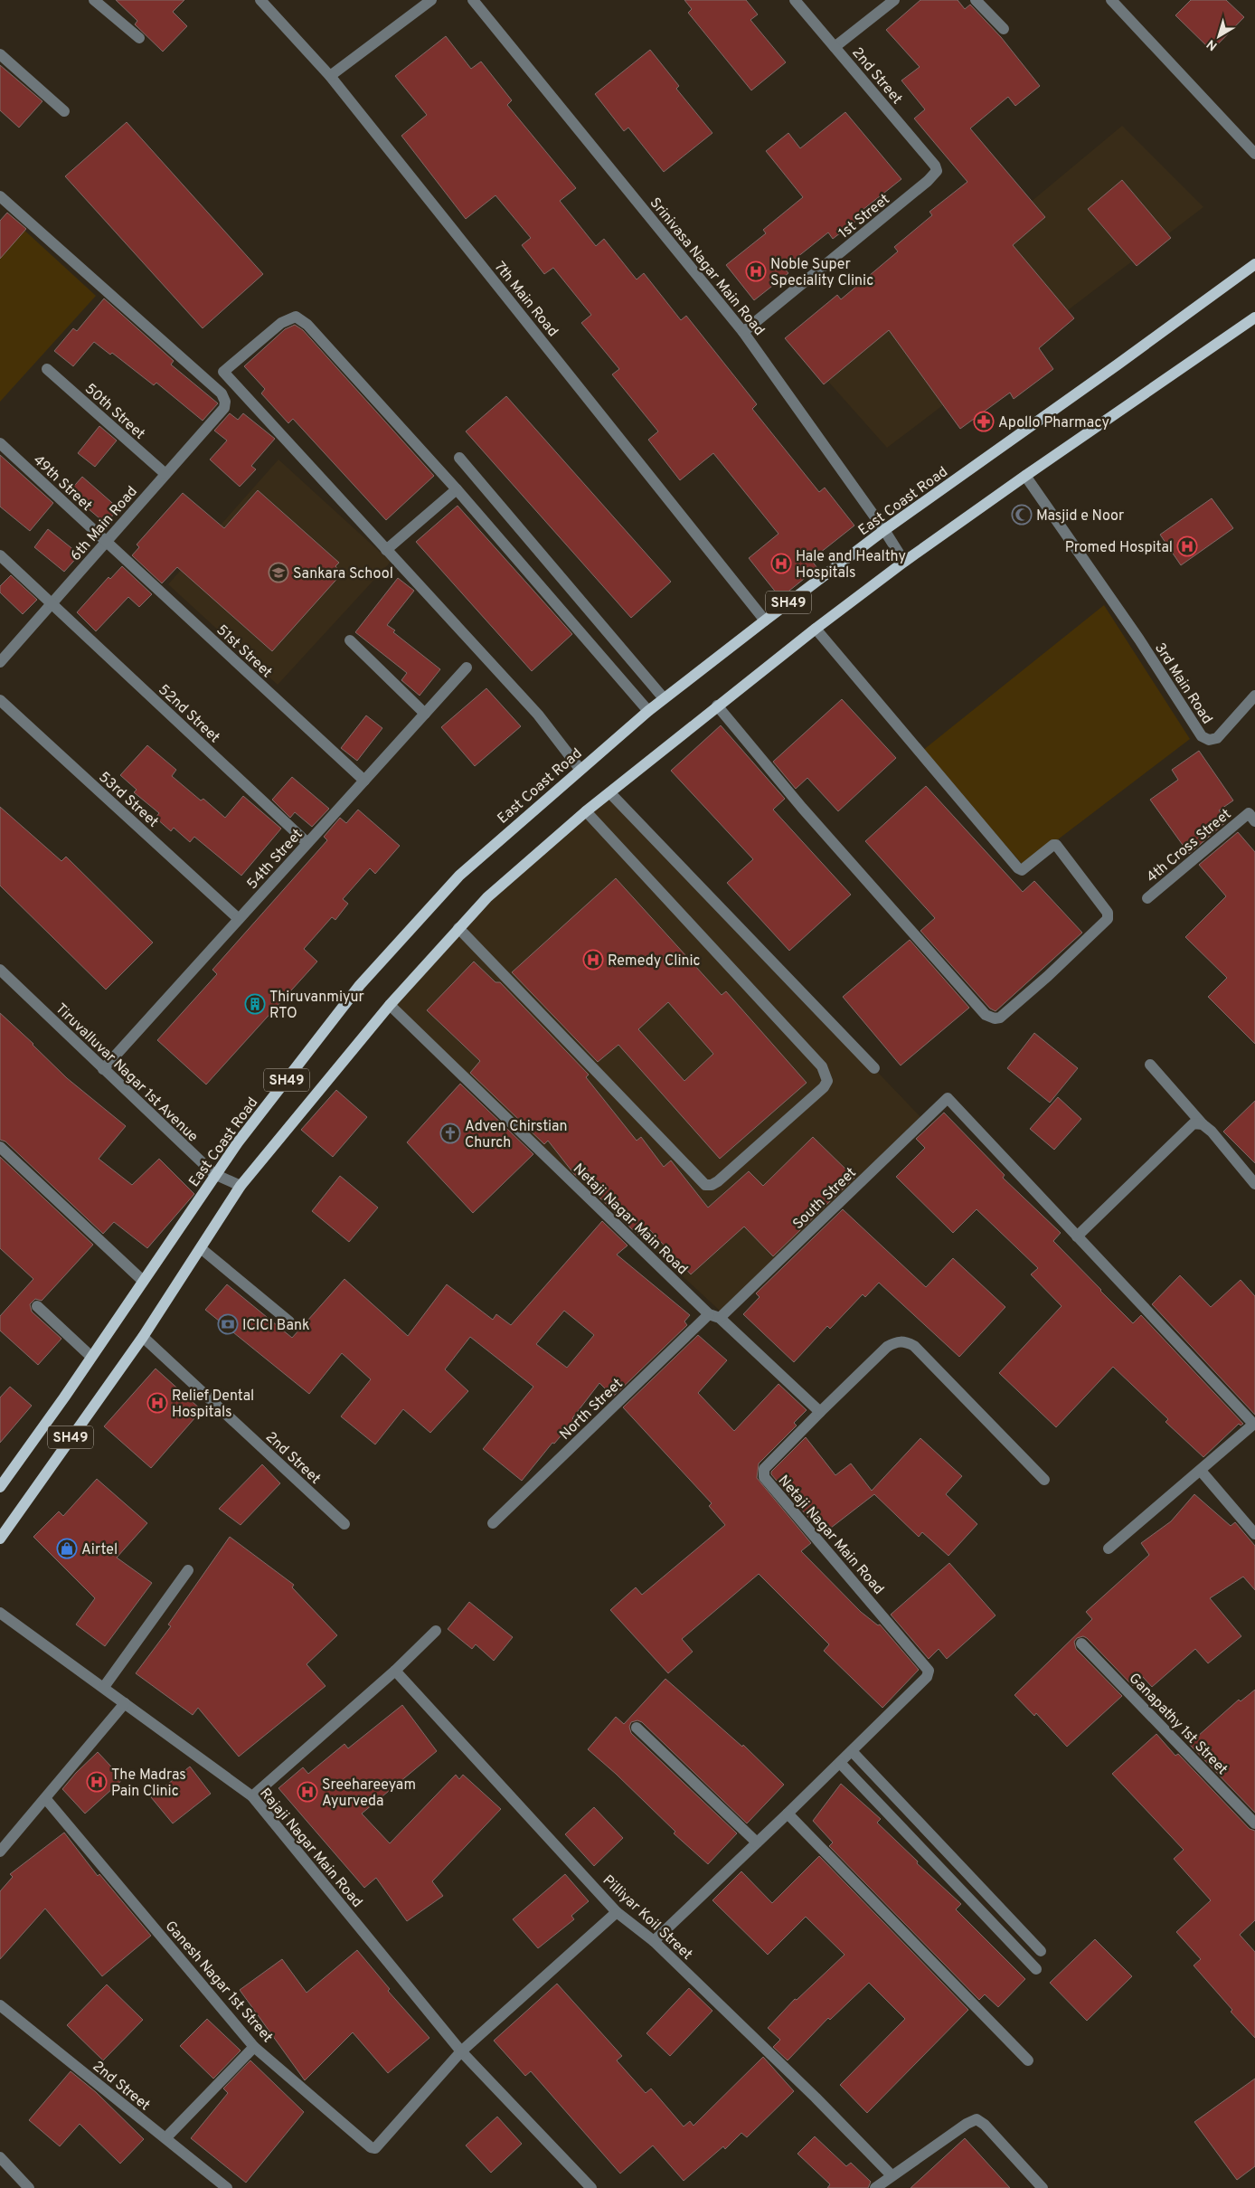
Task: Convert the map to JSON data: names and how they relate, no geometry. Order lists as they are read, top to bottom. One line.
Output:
{"streets":{"main road":["East Coast Road","SH49"],"street":["2nd Street","1st Street","Srinivasa Nagar Main Road","7th Main Road","50th Street","49th Street","6th Main Road","51st Street","3rd Main Road","52nd Street","53rd Street","4th Cross Street","54th Street","Tiruvalluvar Nagar 1st Avenue","South Street","Netaji Nagar Main Road","North Street","Ganapathy 1st Street","Rajaji Nagar Main Road","Pilliyar Koil Street","Ganesh Nagar 1st Street"]},"crossings":[["2nd Street","1st Street"],["2nd Street","SH49"],["1st Street","Srinivasa Nagar Main Road"],["Srinivasa Nagar Main Road","East Coast Road"],["Srinivasa Nagar Main Road","SH49"],["7th Main Road","East Coast Road"],["50th Street","6th Main Road"],["49th Street","6th Main Road"],["49th Street","51st Street"],["East Coast Road","Tiruvalluvar Nagar 1st Avenue"],["6th Main Road","51st Street"],["6th Main Road","52nd Street"],["SH49","3rd Main Road"],["SH49","Tiruvalluvar Nagar 1st Avenue"],["SH49","Netaji Nagar Main Road"],["51st Street","54th Street"],["52nd Street","54th Street"],["53rd Street","54th Street"],["54th Street","Tiruvalluvar Nagar 1st Avenue"],["South Street","Netaji Nagar Main Road"],["South Street","North Street"],["Netaji Nagar Main Road","North Street"],["Netaji Nagar Main Road","Pilliyar Koil Street"],["Rajaji Nagar Main Road","Ganesh Nagar 1st Street"]],"places":{"hospital":["Noble Super Speciality Clinic","Promed Hospital","Hale and Healthy Hospitals","Remedy Clinic","Relief Dental Hospitals","The Madras Pain Clinic","Sreehareeyam Ayurveda"],"pharmacy":["Apollo Pharmacy"],"mosque":["Masjid e Noor"],"school or university":["Sankara School"],"building":["Thiruvanmiyur RTO"],"church":["Adven Chirstian Church"],"bank":["ICICI Bank"],"shop":["Airtel"]},"north":"bottom left"}
